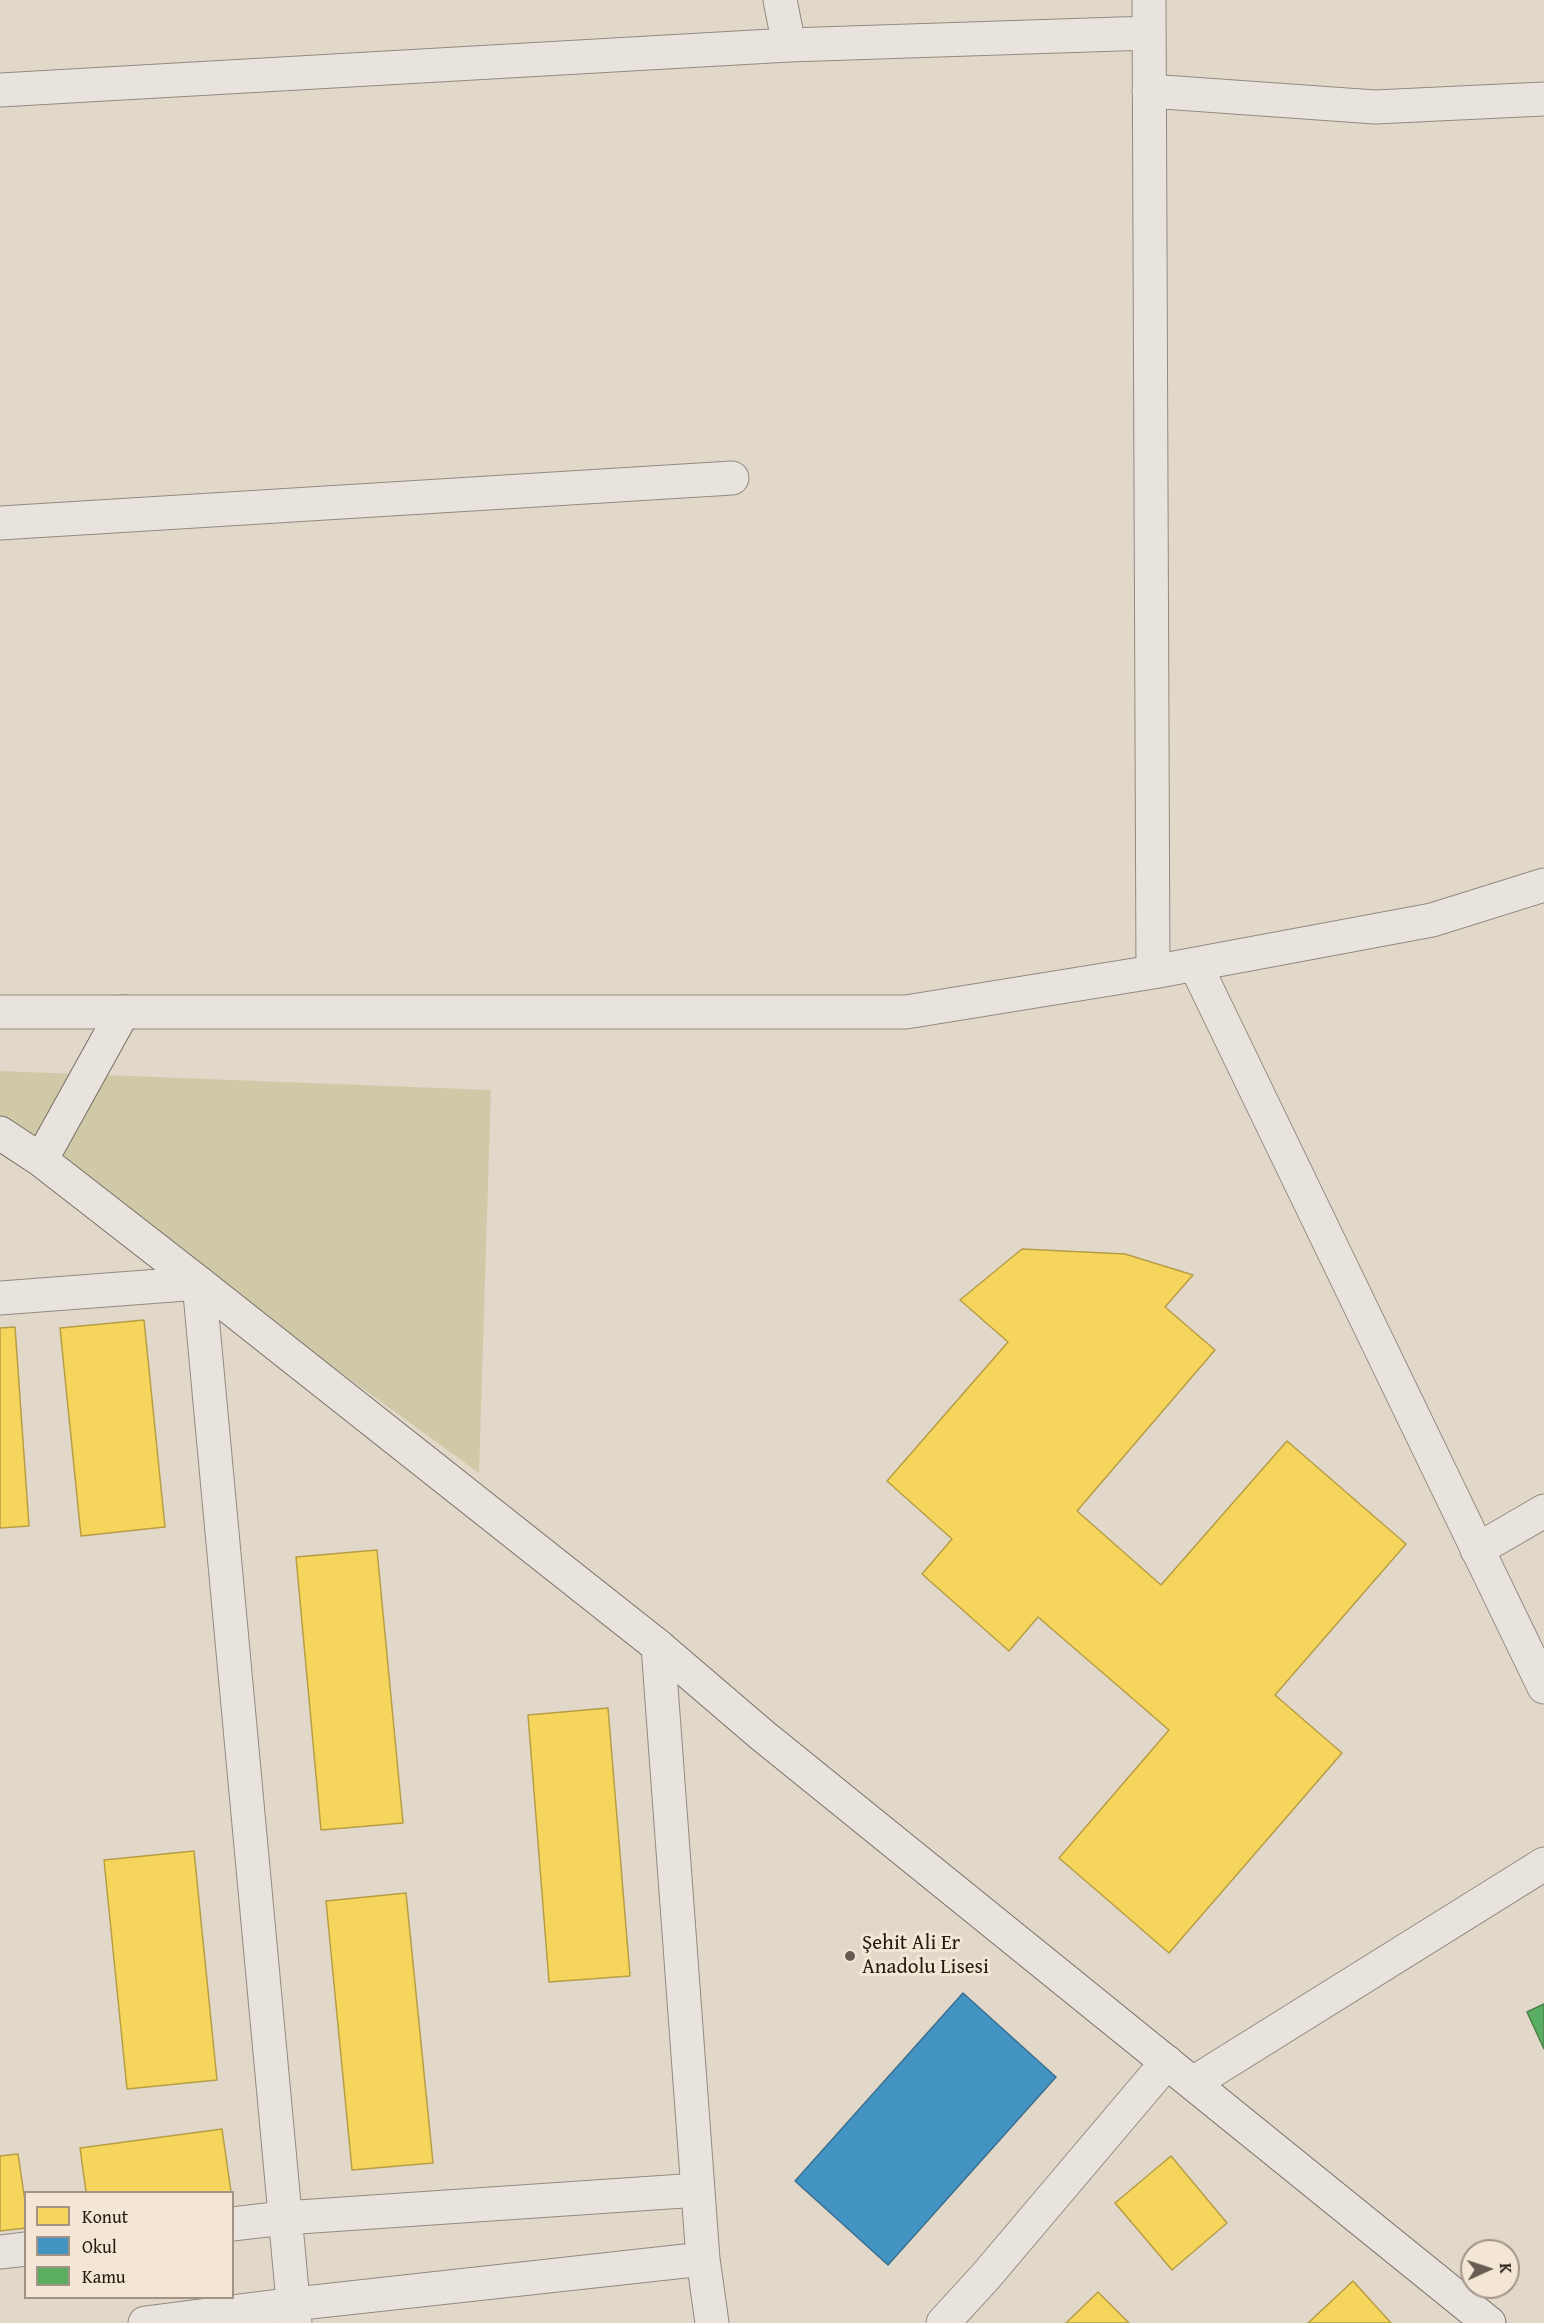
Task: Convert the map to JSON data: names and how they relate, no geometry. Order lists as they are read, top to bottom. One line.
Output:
{"places":["Şehit Ali Er Anadolu Lisesi"],"legend":["Konut","Okul","Kamu"],"north":"right"}
